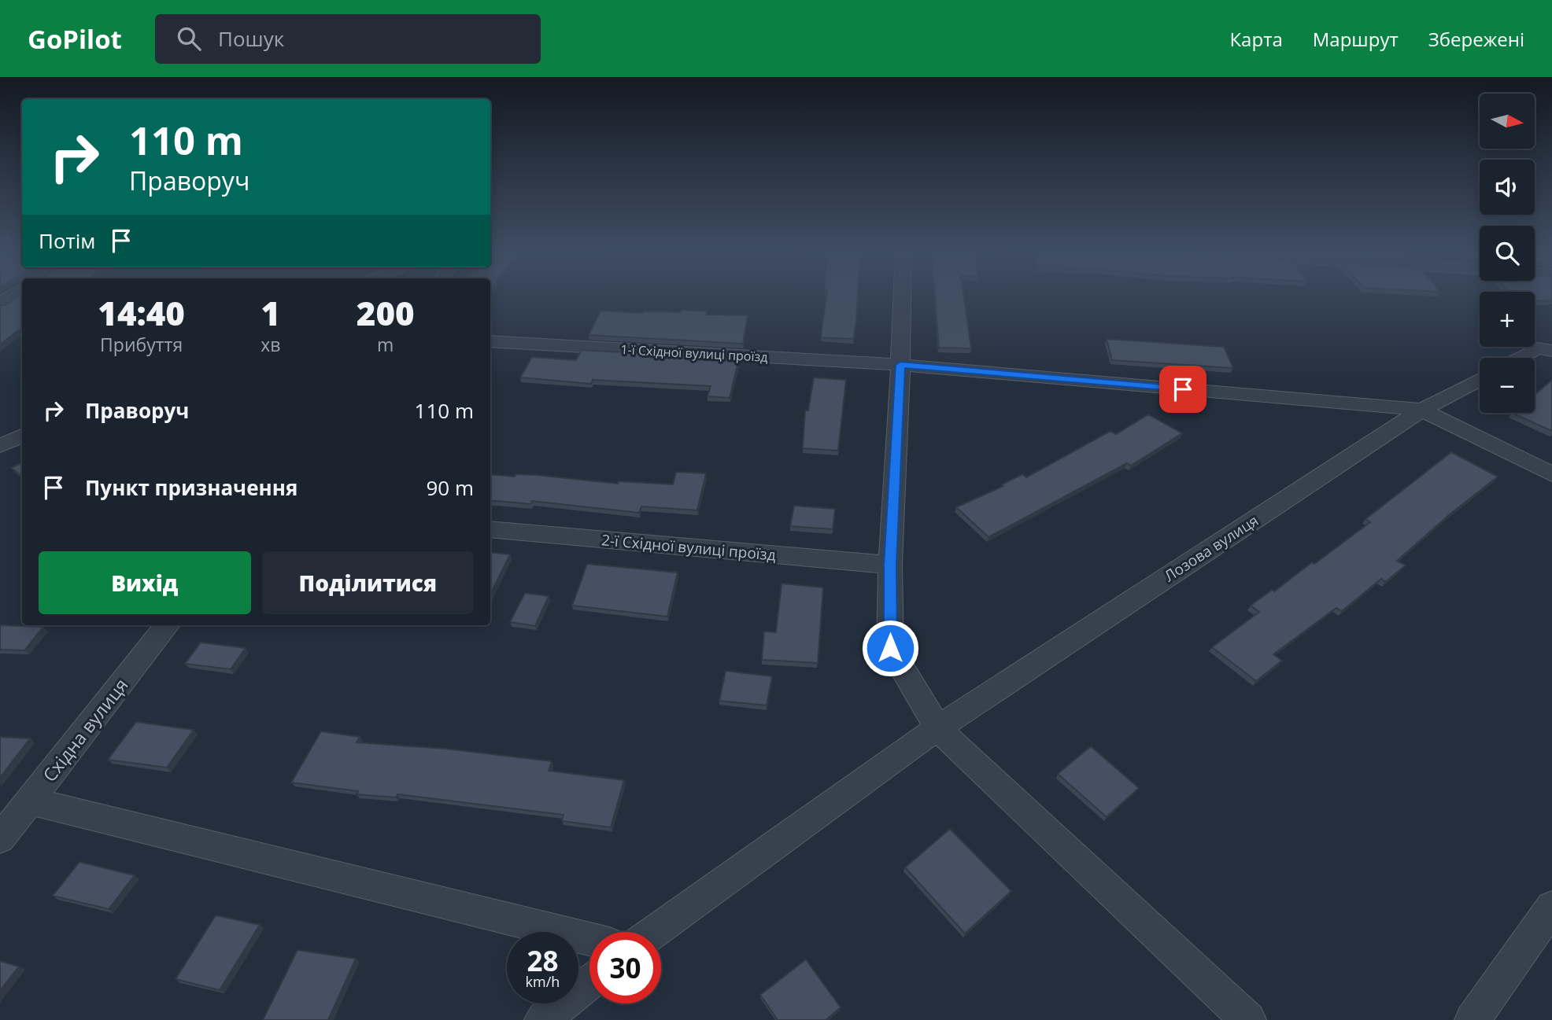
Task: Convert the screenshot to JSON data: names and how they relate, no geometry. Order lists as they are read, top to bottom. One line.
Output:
{"streets":{"street":["1-ї Східної вулиці проїзд","2-ї Східної вулиці проїзд","Лозова вулиця","Східна вулиця"]},"crossings":[["1-ї Східної вулиці проїзд","Лозова вулиця"]],"north":"right","page":{"header":"GoPilot","search":"Пошук","nav":["Карта","Маршрут","Збережені"],"map_buttons":["+","−"],"turn":["110 m","Праворуч"],"then":"Потім","eta":["14:40","Прибуття","1","хв","200","m"],"list":[{"name":"Праворуч","value":"110 m"},{"name":"Пункт призначення","value":"90 m"}],"buttons":["Вихід","Поділитися"],"speed":"28 km/h","limit":"30"}}
